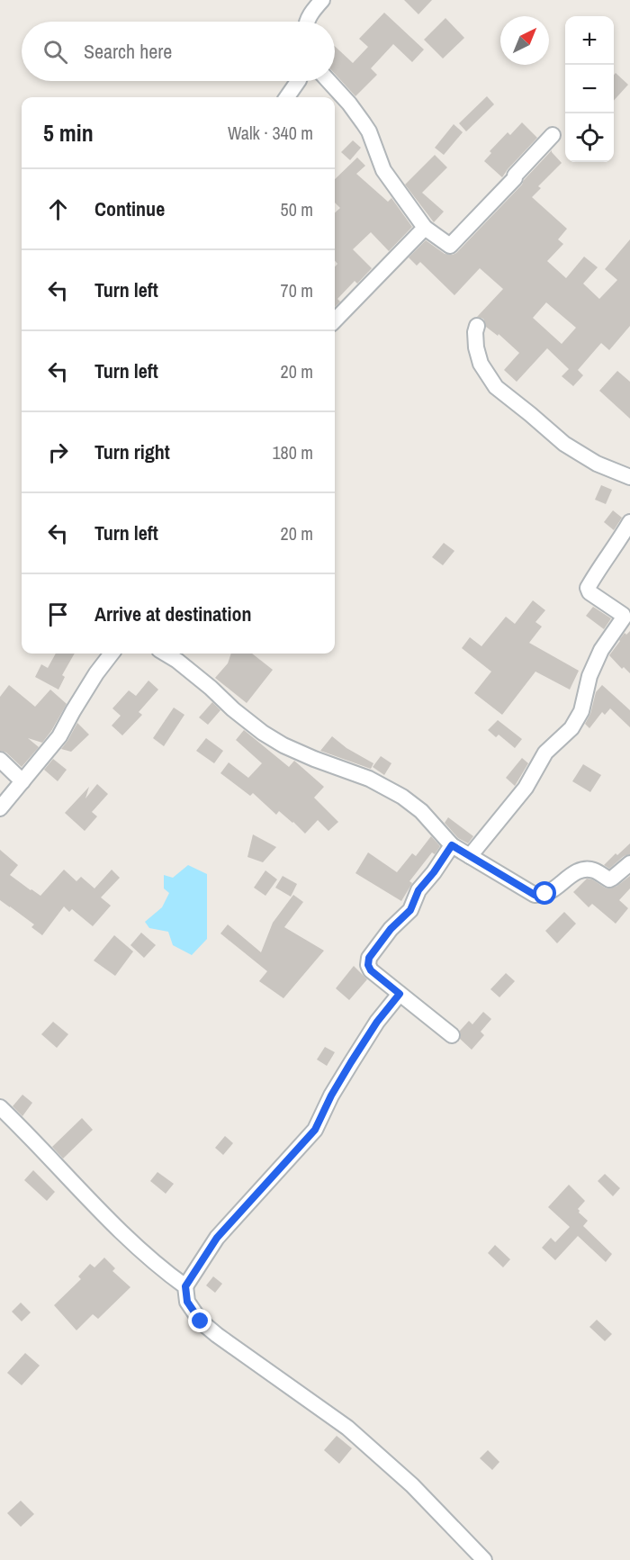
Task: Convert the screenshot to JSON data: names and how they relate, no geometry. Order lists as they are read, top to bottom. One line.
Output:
{"north":"top right","page":{"map_buttons":["+","−"],"search":"Search here","heading":["5 min","Walk · 340 m"],"list":[["Continue","50 m"],["Turn left","70 m"],["Turn left","20 m"],["Turn right","180 m"],["Turn left","20 m"],"Arrive at destination"]}}
